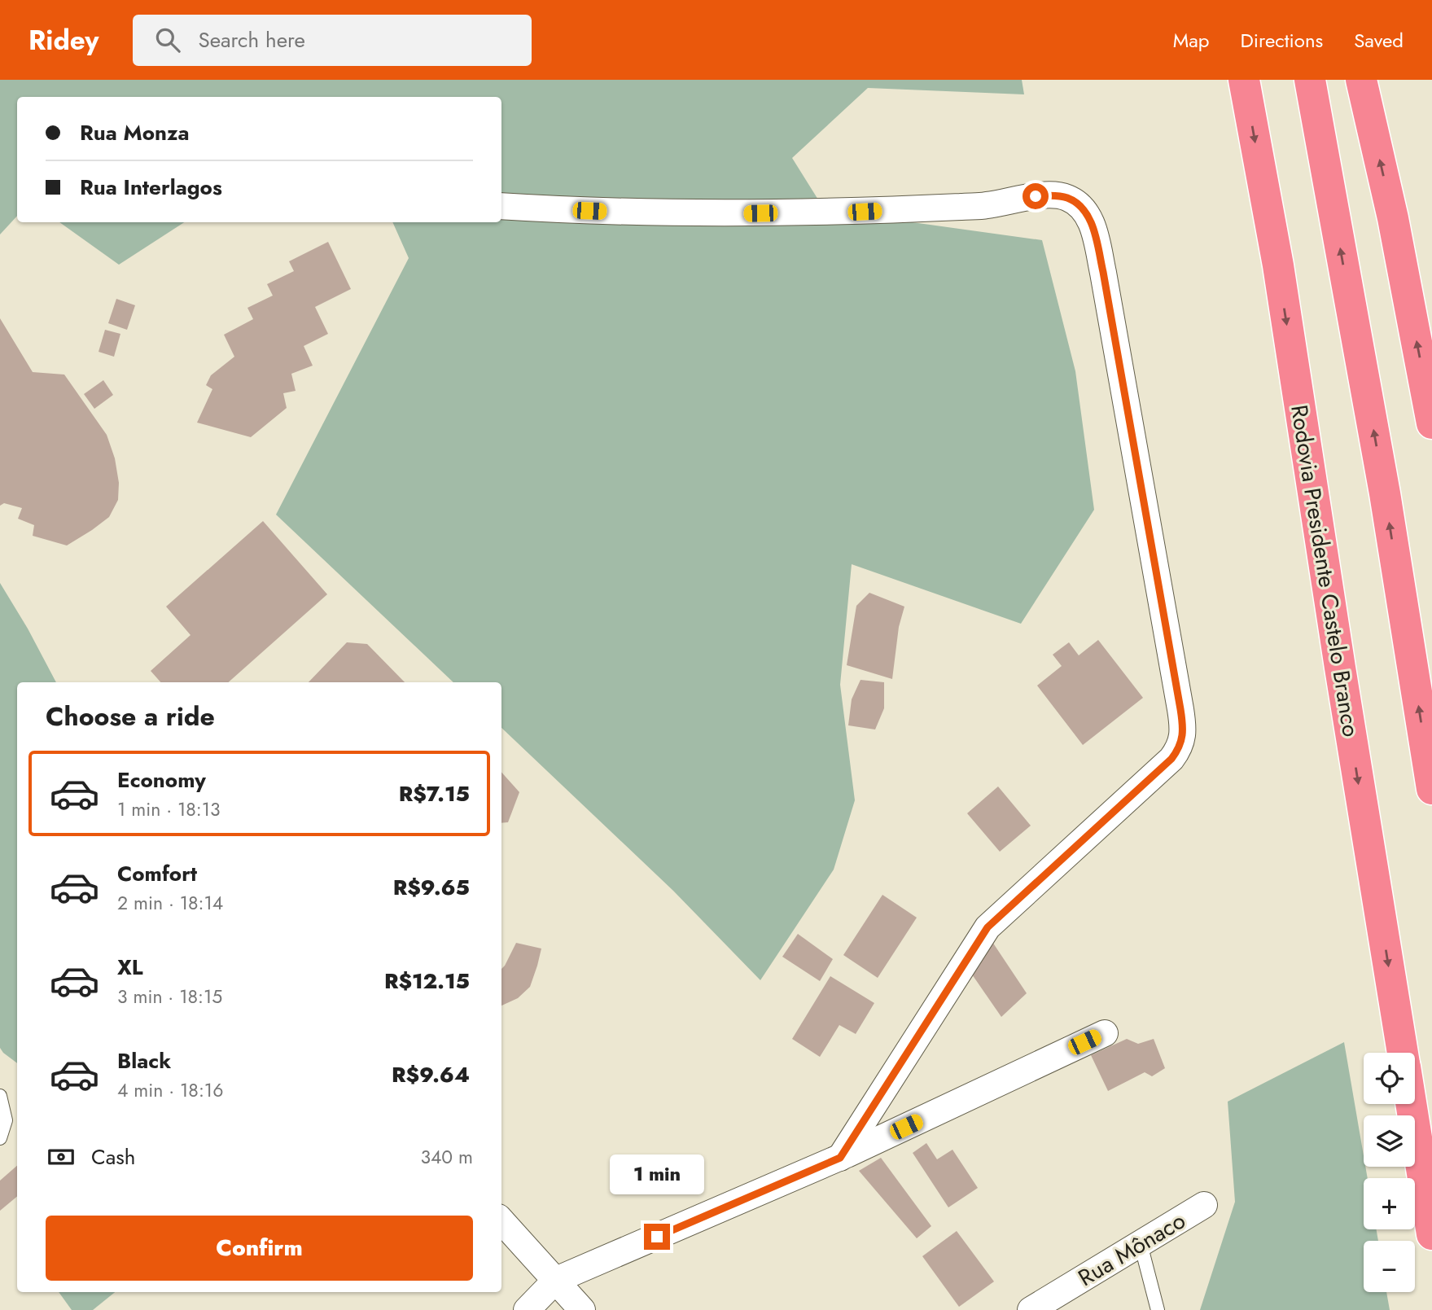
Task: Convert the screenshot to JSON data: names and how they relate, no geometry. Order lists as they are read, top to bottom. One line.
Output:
{"streets":{"highway":["Rodovia Presidente Castelo Branco"],"street":["Rua Mônaco"]},"page":{"header":"Ridey","search":"Search here","nav":["Map","Directions","Saved"],"banner":["Rua Monza","Rua Interlagos"],"heading":"Choose a ride","list":[{"name":"Economy","note":"1 min · 18:13","value":"R$7.15"},{"name":"Comfort","note":"2 min · 18:14","value":"R$9.65"},{"name":"XL","note":"3 min · 18:15","value":"R$12.15"},{"name":"Black","note":"4 min · 18:16","value":"R$9.64"}],"map_buttons":["+","−"],"pay":["Cash","340 m"],"bubble":"1 min","buttons":"Confirm"}}
